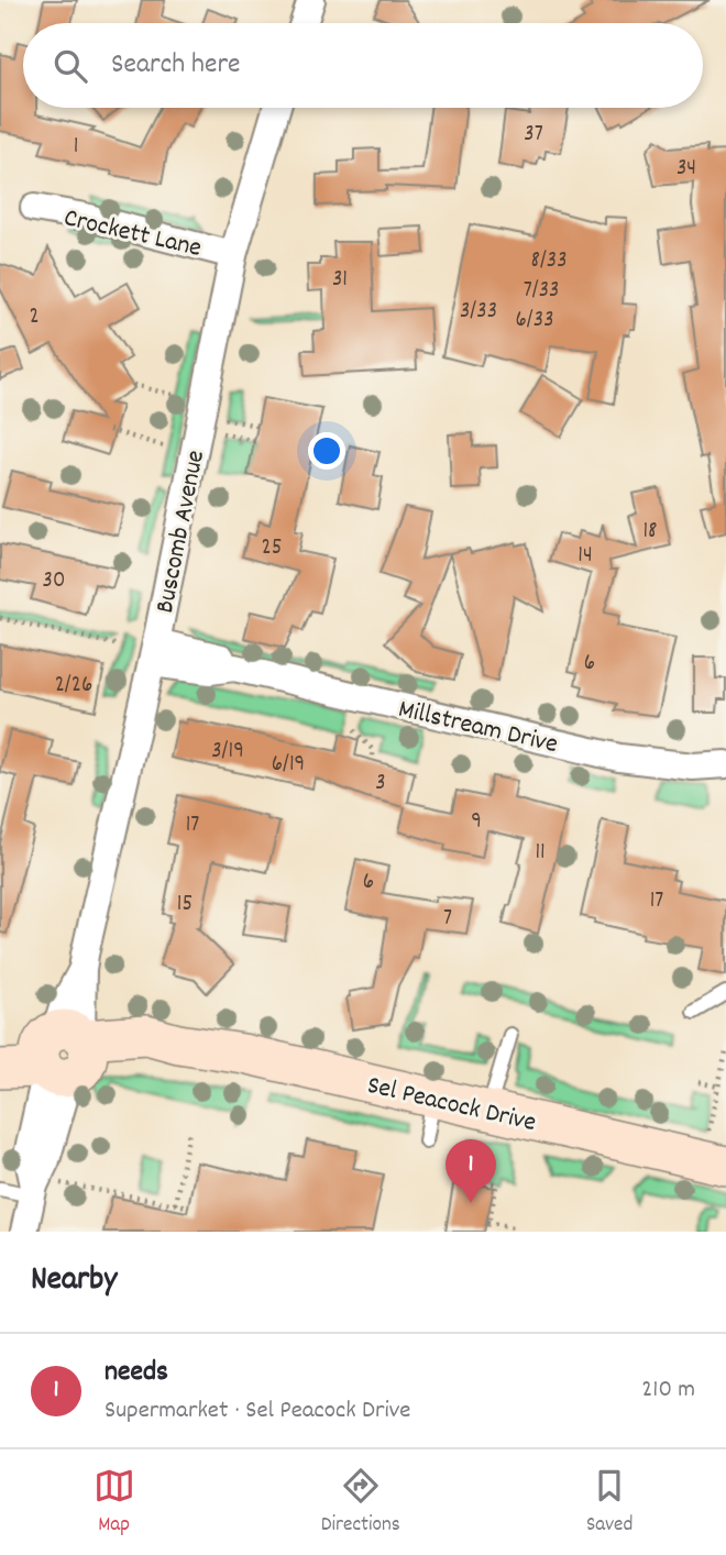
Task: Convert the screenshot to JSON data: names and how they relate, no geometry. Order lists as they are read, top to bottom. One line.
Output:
{"streets":{"main road":["Sel Peacock Drive"],"street":["Crockett Lane","Buscomb Avenue","Millstream Drive"]},"crossings":[["Crockett Lane","Buscomb Avenue"],["Buscomb Avenue","Millstream Drive"],["Buscomb Avenue","Sel Peacock Drive"]],"house_numbers":["37","1","34","8/33","31","7/33","3/33","2","6/33","18","25","14","30","6","2/26","3/19","6/19","3","9","17","11","6","17","15","7"],"page":{"search":"Search here","pins":"1","heading":"Nearby","list":[{"mark":"1","name":"needs","note":"Supermarket · Sel Peacock Drive","value":"210 m"}],"nav":["Map","Directions","Saved"]}}
